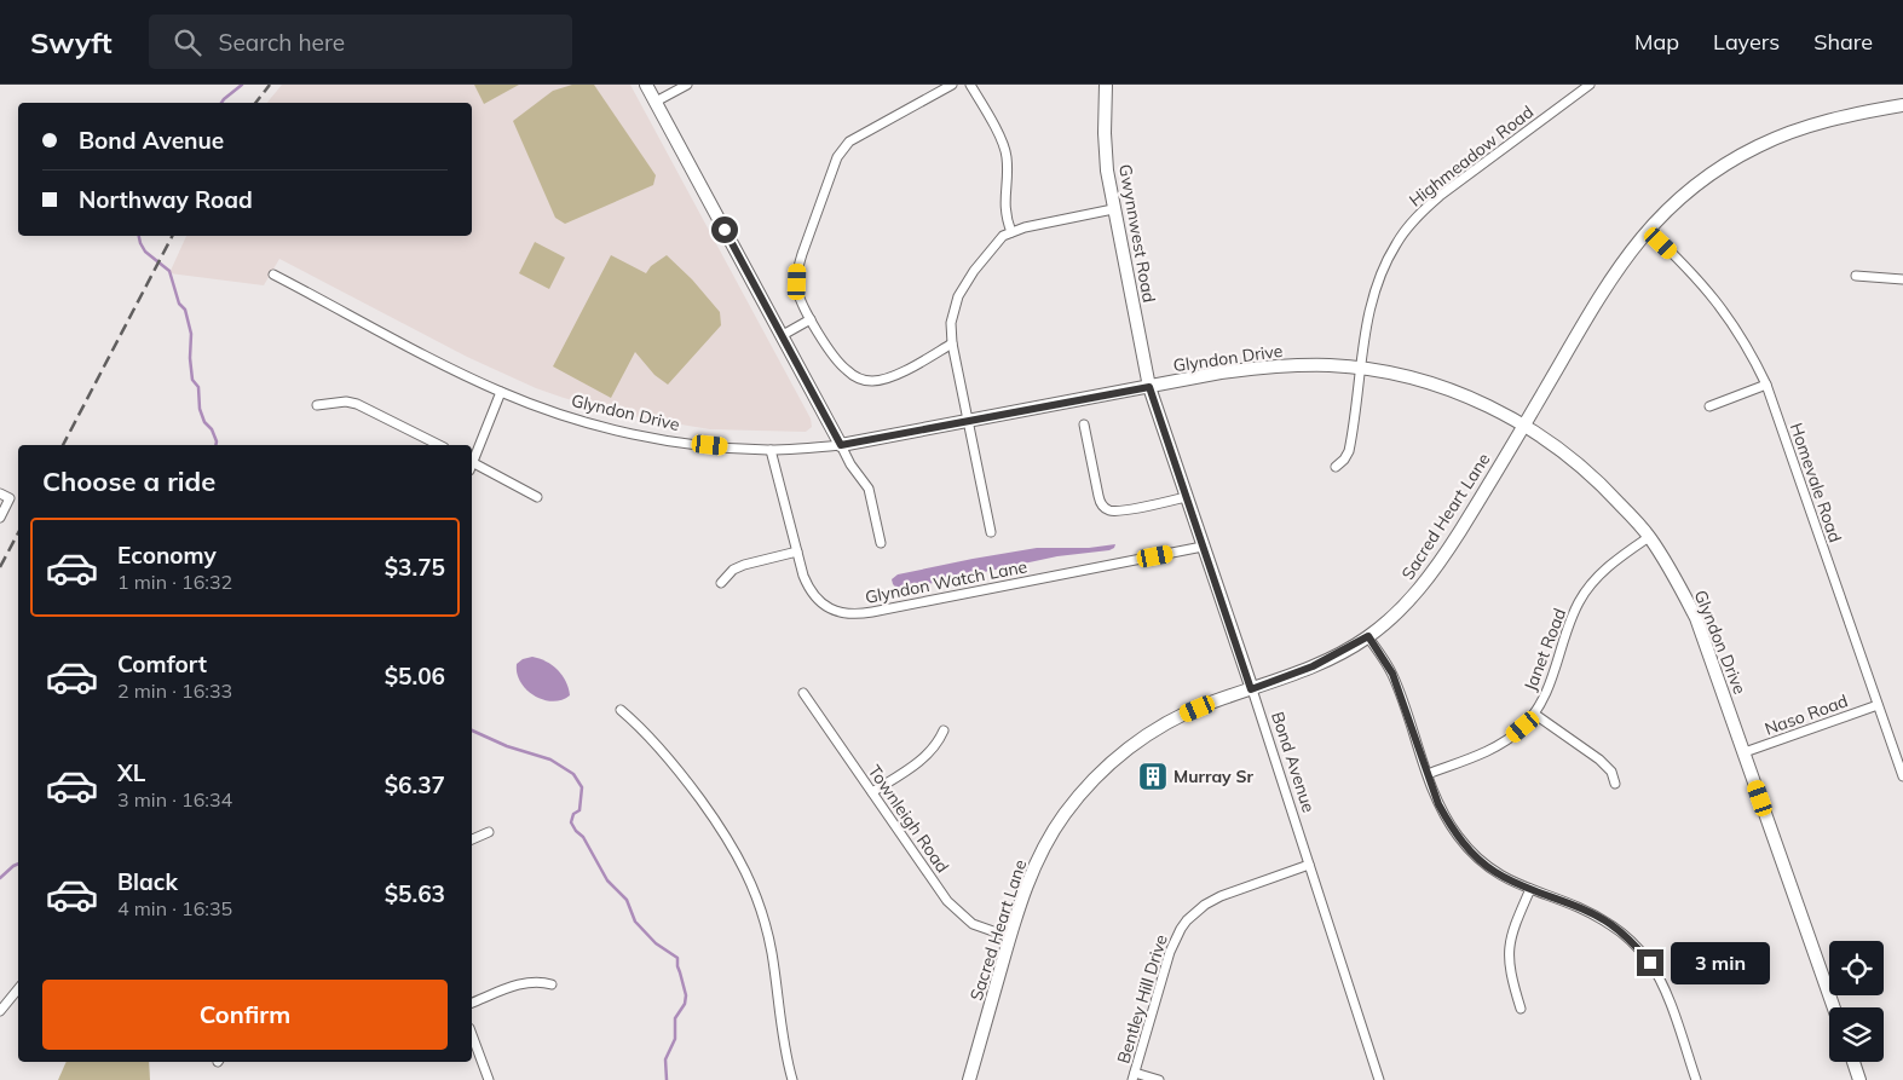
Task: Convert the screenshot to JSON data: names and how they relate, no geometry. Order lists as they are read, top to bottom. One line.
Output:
{"streets":{"street":["Highmeadow Road","Gwynnwest Road","Glyndon Drive","Homevale Road","Sacred Heart Lane","Glyndon Watch Lane","Janet Road","Naso Road","Bond Avenue","Townleigh Road","Bentley Hill Drive"]},"crossings":[["Highmeadow Road","Glyndon Drive"],["Gwynnwest Road","Glyndon Drive"],["Gwynnwest Road","Bond Avenue"],["Glyndon Drive","Sacred Heart Lane"],["Glyndon Drive","Glyndon Watch Lane"],["Glyndon Drive","Janet Road"],["Glyndon Drive","Naso Road"],["Glyndon Drive","Bond Avenue"],["Homevale Road","Sacred Heart Lane"],["Homevale Road","Naso Road"],["Sacred Heart Lane","Bond Avenue"],["Sacred Heart Lane","Townleigh Road"],["Glyndon Watch Lane","Bond Avenue"],["Bond Avenue","Bentley Hill Drive"]],"places":{"building":["Murray Sr"]},"page":{"header":"Swyft","search":"Search here","nav":["Map","Layers","Share"],"banner":["Bond Avenue","Northway Road"],"heading":"Choose a ride","list":[{"name":"Economy","note":"1 min · 16:32","value":"$3.75"},{"name":"Comfort","note":"2 min · 16:33","value":"$5.06"},{"name":"XL","note":"3 min · 16:34","value":"$6.37"},{"name":"Black","note":"4 min · 16:35","value":"$5.63"}],"bubble":"3 min","buttons":"Confirm"}}
